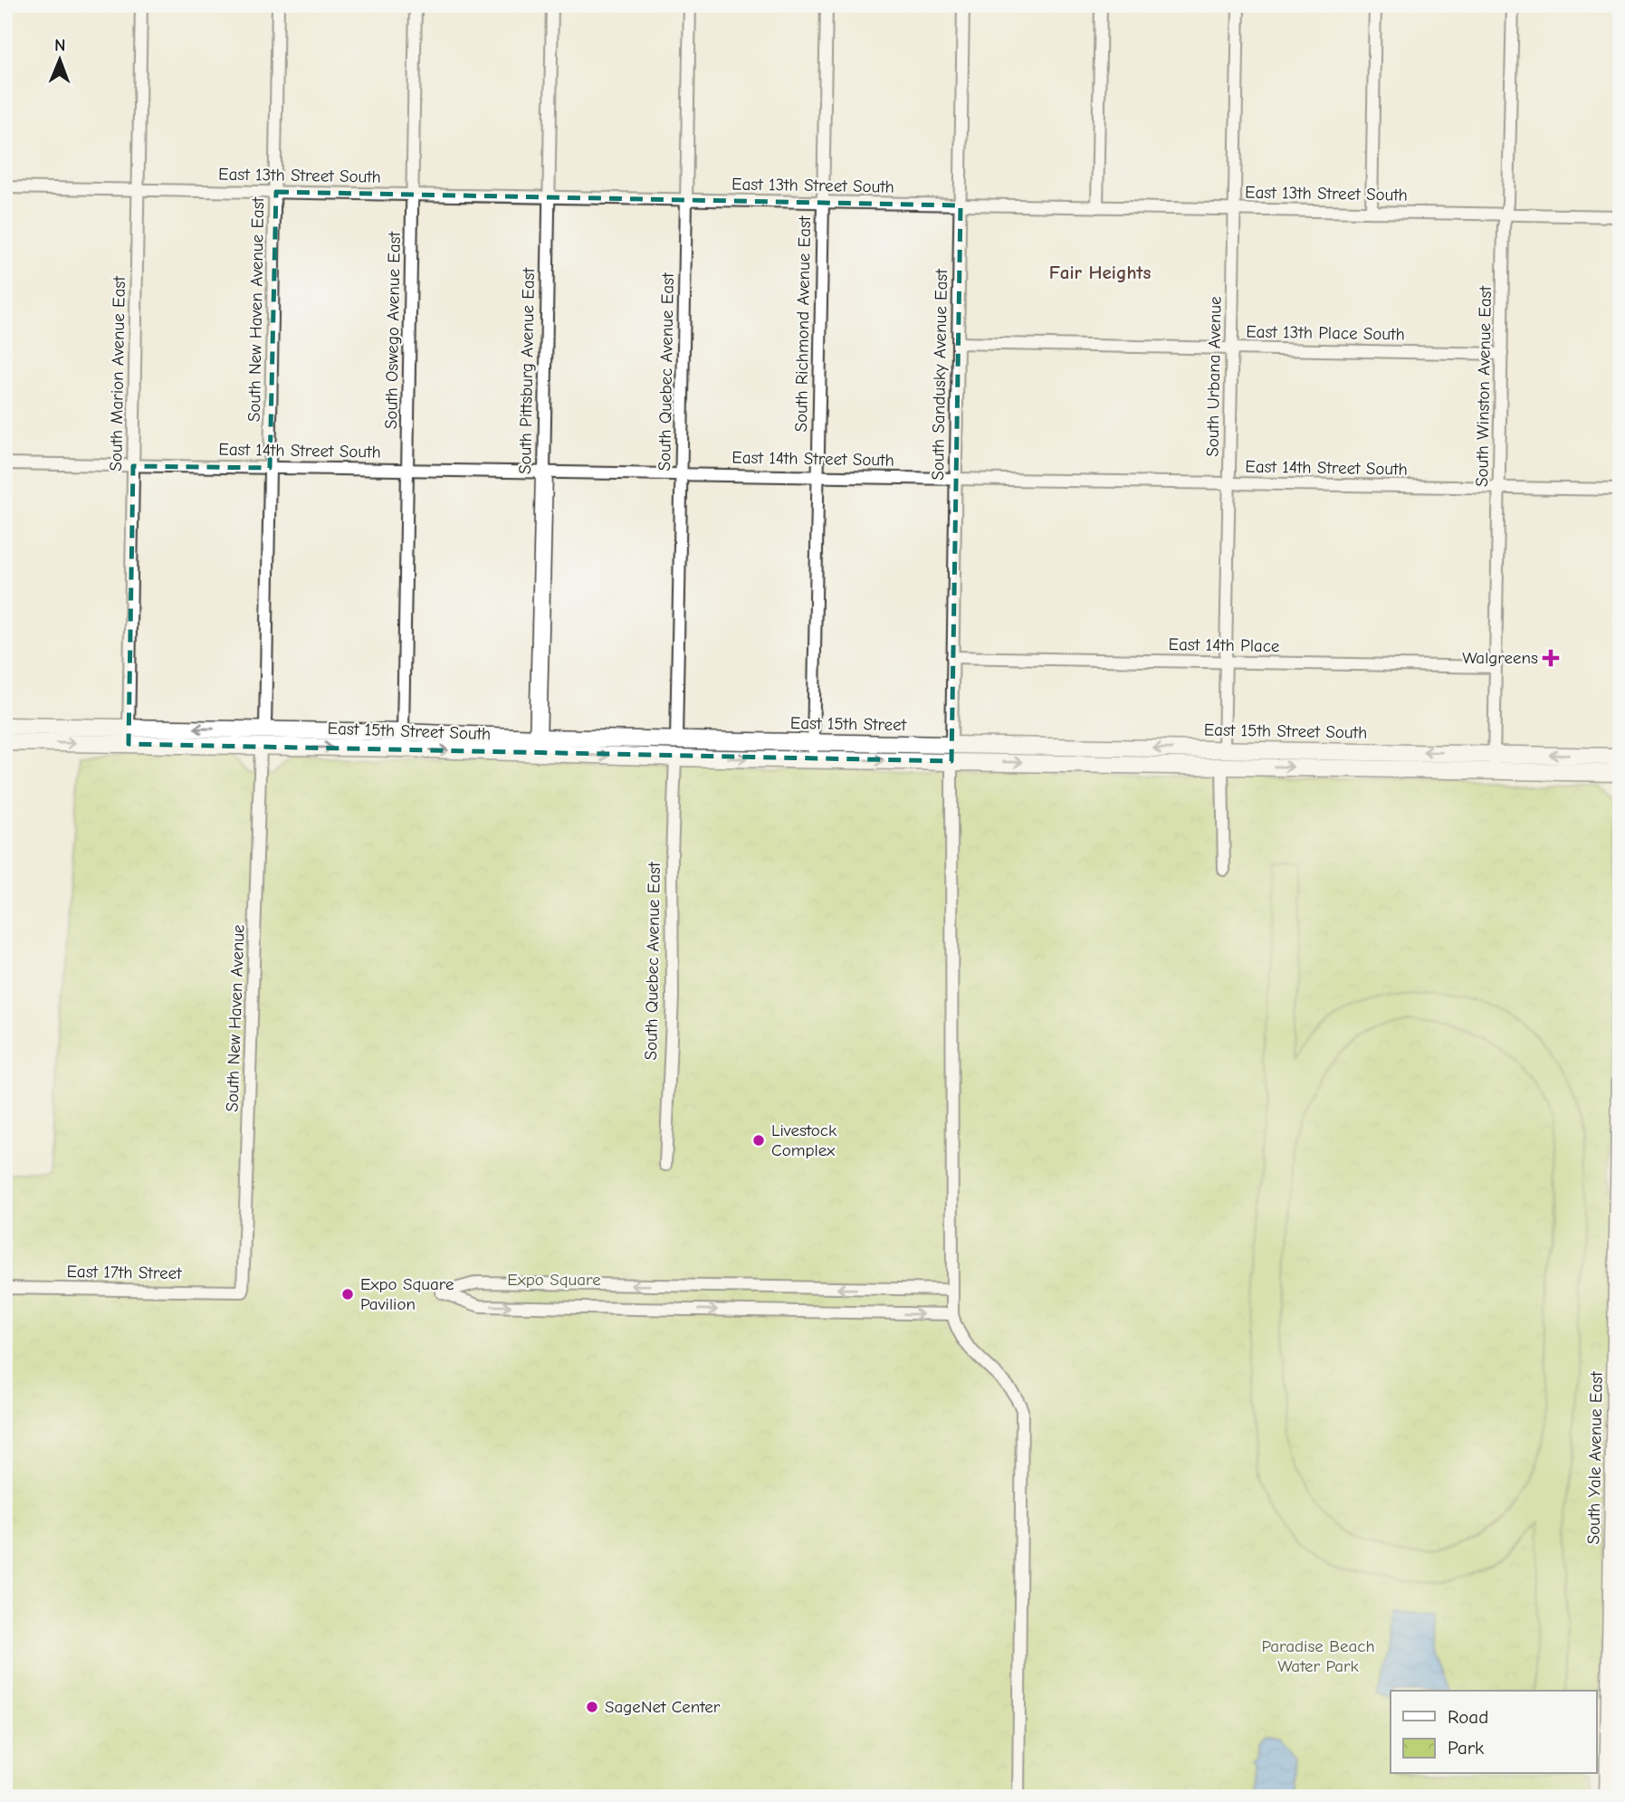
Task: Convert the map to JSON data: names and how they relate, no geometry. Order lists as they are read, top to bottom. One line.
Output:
{"streets":{"main road":["South Pittsburg Avenue East","East 15th Street","East 15th Street South","South Yale Avenue East"],"street":["East 13th Street South","South New Haven Avenue East","South Richmond Avenue East","South Oswego Avenue East","East 13th Place South","South Quebec Avenue East","South Marion Avenue East","South Sandusky Avenue East","South Urbana Avenue","South Winston Avenue East","East 14th Street South","East 14th Place","South New Haven Avenue","East 17th Street"]},"crossings":[["East 13th Street South","South New Haven Avenue East"],["East 13th Street South","South Richmond Avenue East"],["East 13th Street South","South Oswego Avenue East"],["East 13th Street South","South Pittsburg Avenue East"],["East 13th Street South","South Quebec Avenue East"],["East 13th Street South","South Marion Avenue East"],["East 13th Street South","South Sandusky Avenue East"],["East 13th Street South","South Urbana Avenue"],["East 13th Street South","South Winston Avenue East"],["South New Haven Avenue East","East 14th Street South"],["South New Haven Avenue East","East 15th Street South"],["South Richmond Avenue East","East 14th Street South"],["South Richmond Avenue East","East 15th Street"],["South Richmond Avenue East","East 15th Street South"],["South Oswego Avenue East","East 14th Street South"],["South Oswego Avenue East","East 15th Street South"],["East 13th Place South","South Sandusky Avenue East"],["East 13th Place South","South Urbana Avenue"],["East 13th Place South","South Winston Avenue East"],["South Pittsburg Avenue East","East 14th Street South"],["South Pittsburg Avenue East","East 15th Street South"],["South Quebec Avenue East","East 14th Street South"],["South Quebec Avenue East","East 15th Street South"],["South Marion Avenue East","East 14th Street South"],["South Marion Avenue East","East 15th Street South"],["South Sandusky Avenue East","East 14th Street South"],["South Sandusky Avenue East","East 14th Place"],["South Sandusky Avenue East","East 15th Street"],["South Sandusky Avenue East","East 15th Street South"],["South Urbana Avenue","East 14th Street South"],["South Urbana Avenue","East 14th Place"],["South Urbana Avenue","East 15th Street South"],["South Winston Avenue East","East 14th Street South"],["South Winston Avenue East","East 14th Place"],["South Winston Avenue East","East 15th Street South"],["East 15th Street","East 15th Street South"],["East 15th Street South","South New Haven Avenue"],["South New Haven Avenue","East 17th Street"]],"districts":["Fair Heights"],"parks":["Expo Square","Paradise Beach Water Park"],"places":{"health":["Walgreens"],"other":["Livestock Complex","Expo Square Pavilion","SageNet Center"]},"legend":["Road","Park"],"north":"top"}
